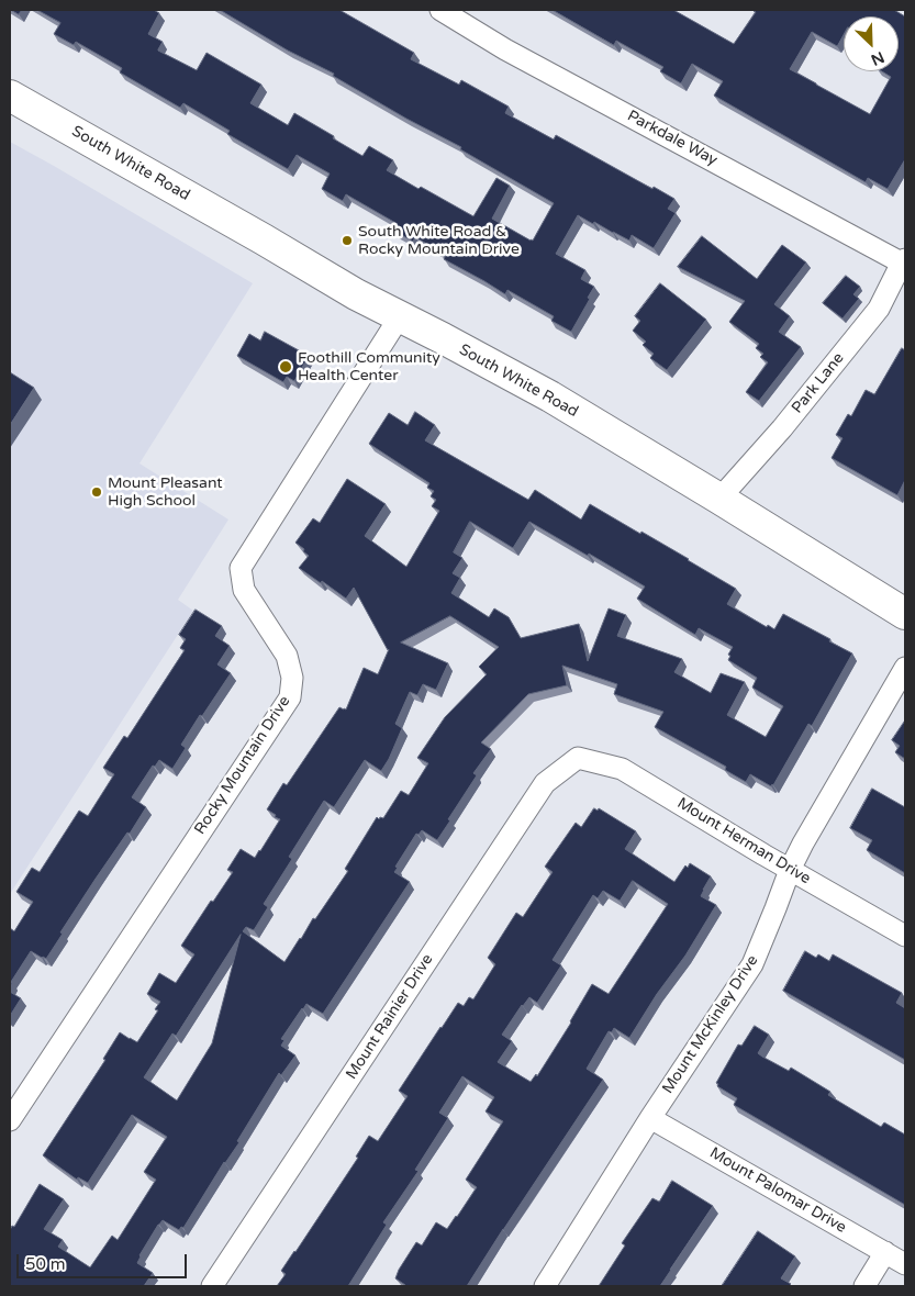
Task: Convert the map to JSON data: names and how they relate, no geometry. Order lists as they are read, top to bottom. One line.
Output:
{"streets":{"main road":["South White Road"],"street":["Parkdale Way","Park Lane","Rocky Mountain Drive","Mount Herman Drive","Mount Rainier Drive","Mount McKinley Drive","Mount Palomar Drive"]},"crossings":[["Parkdale Way","Park Lane"],["South White Road","Park Lane"],["South White Road","Rocky Mountain Drive"],["Mount Herman Drive","Mount Rainier Drive"],["Mount Herman Drive","Mount McKinley Drive"],["Mount McKinley Drive","Mount Palomar Drive"]],"places":["South White Road & Rocky Mountain Drive","Foothill Community Health Center","Mount Pleasant High School"],"scale_bar":"50 m","north":"bottom right"}
